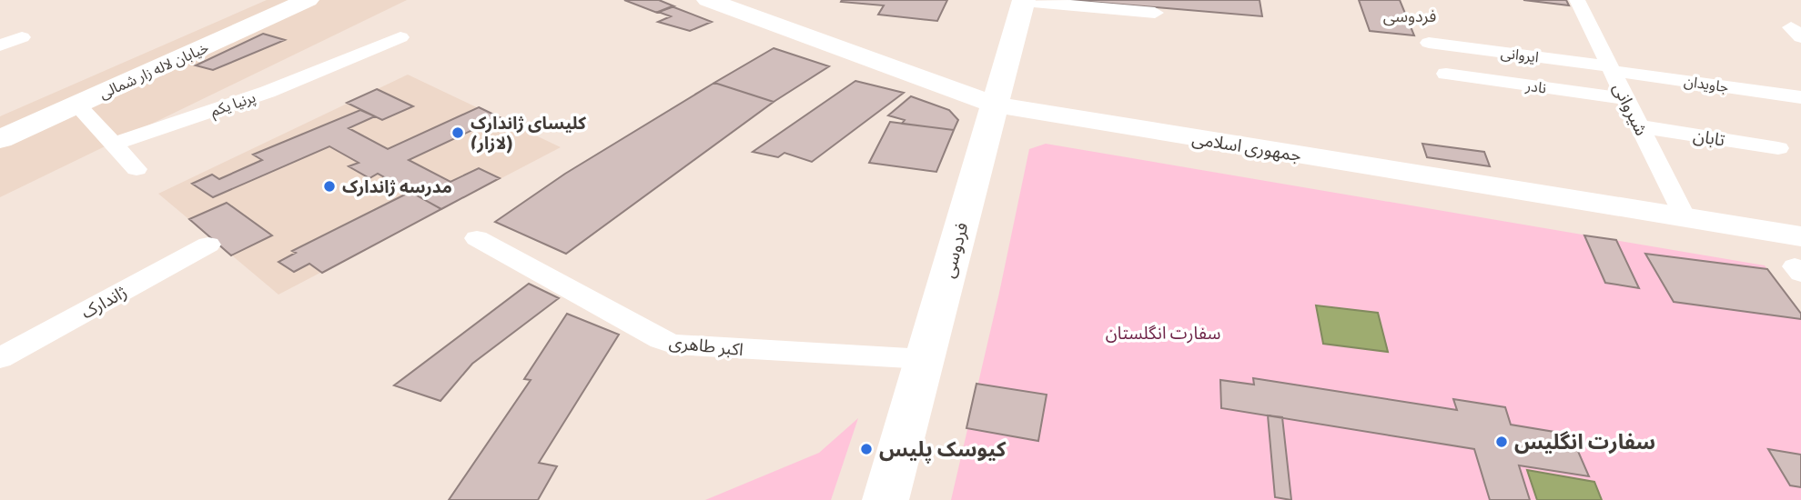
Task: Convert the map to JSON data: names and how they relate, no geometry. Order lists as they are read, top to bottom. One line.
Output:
{"streets":{"main road":["خیابان لاله زار شمالی","جمهوری اسلامی","فردوسی"],"street":["ایروانی","جاویدان","نادر","پرنیا یکم","شیروانی","تابان","ژاندارک","اکبر طاهری"]},"crossings":[["ایروانی","جاویدان"],["ایروانی","شیروانی"],["جاویدان","شیروانی"],["نادر","شیروانی"],["شیروانی","تابان"],["شیروانی","جمهوری اسلامی"],["جمهوری اسلامی","فردوسی"],["فردوسی","اکبر طاهری"]],"districts":["فردوسی"],"parks":["سفارت انگلستان"],"places":["کلیسای ژاندارک (لازار)","مدرسه ژاندارک","سفارت انگلیس","کیوسک پلیس"]}
